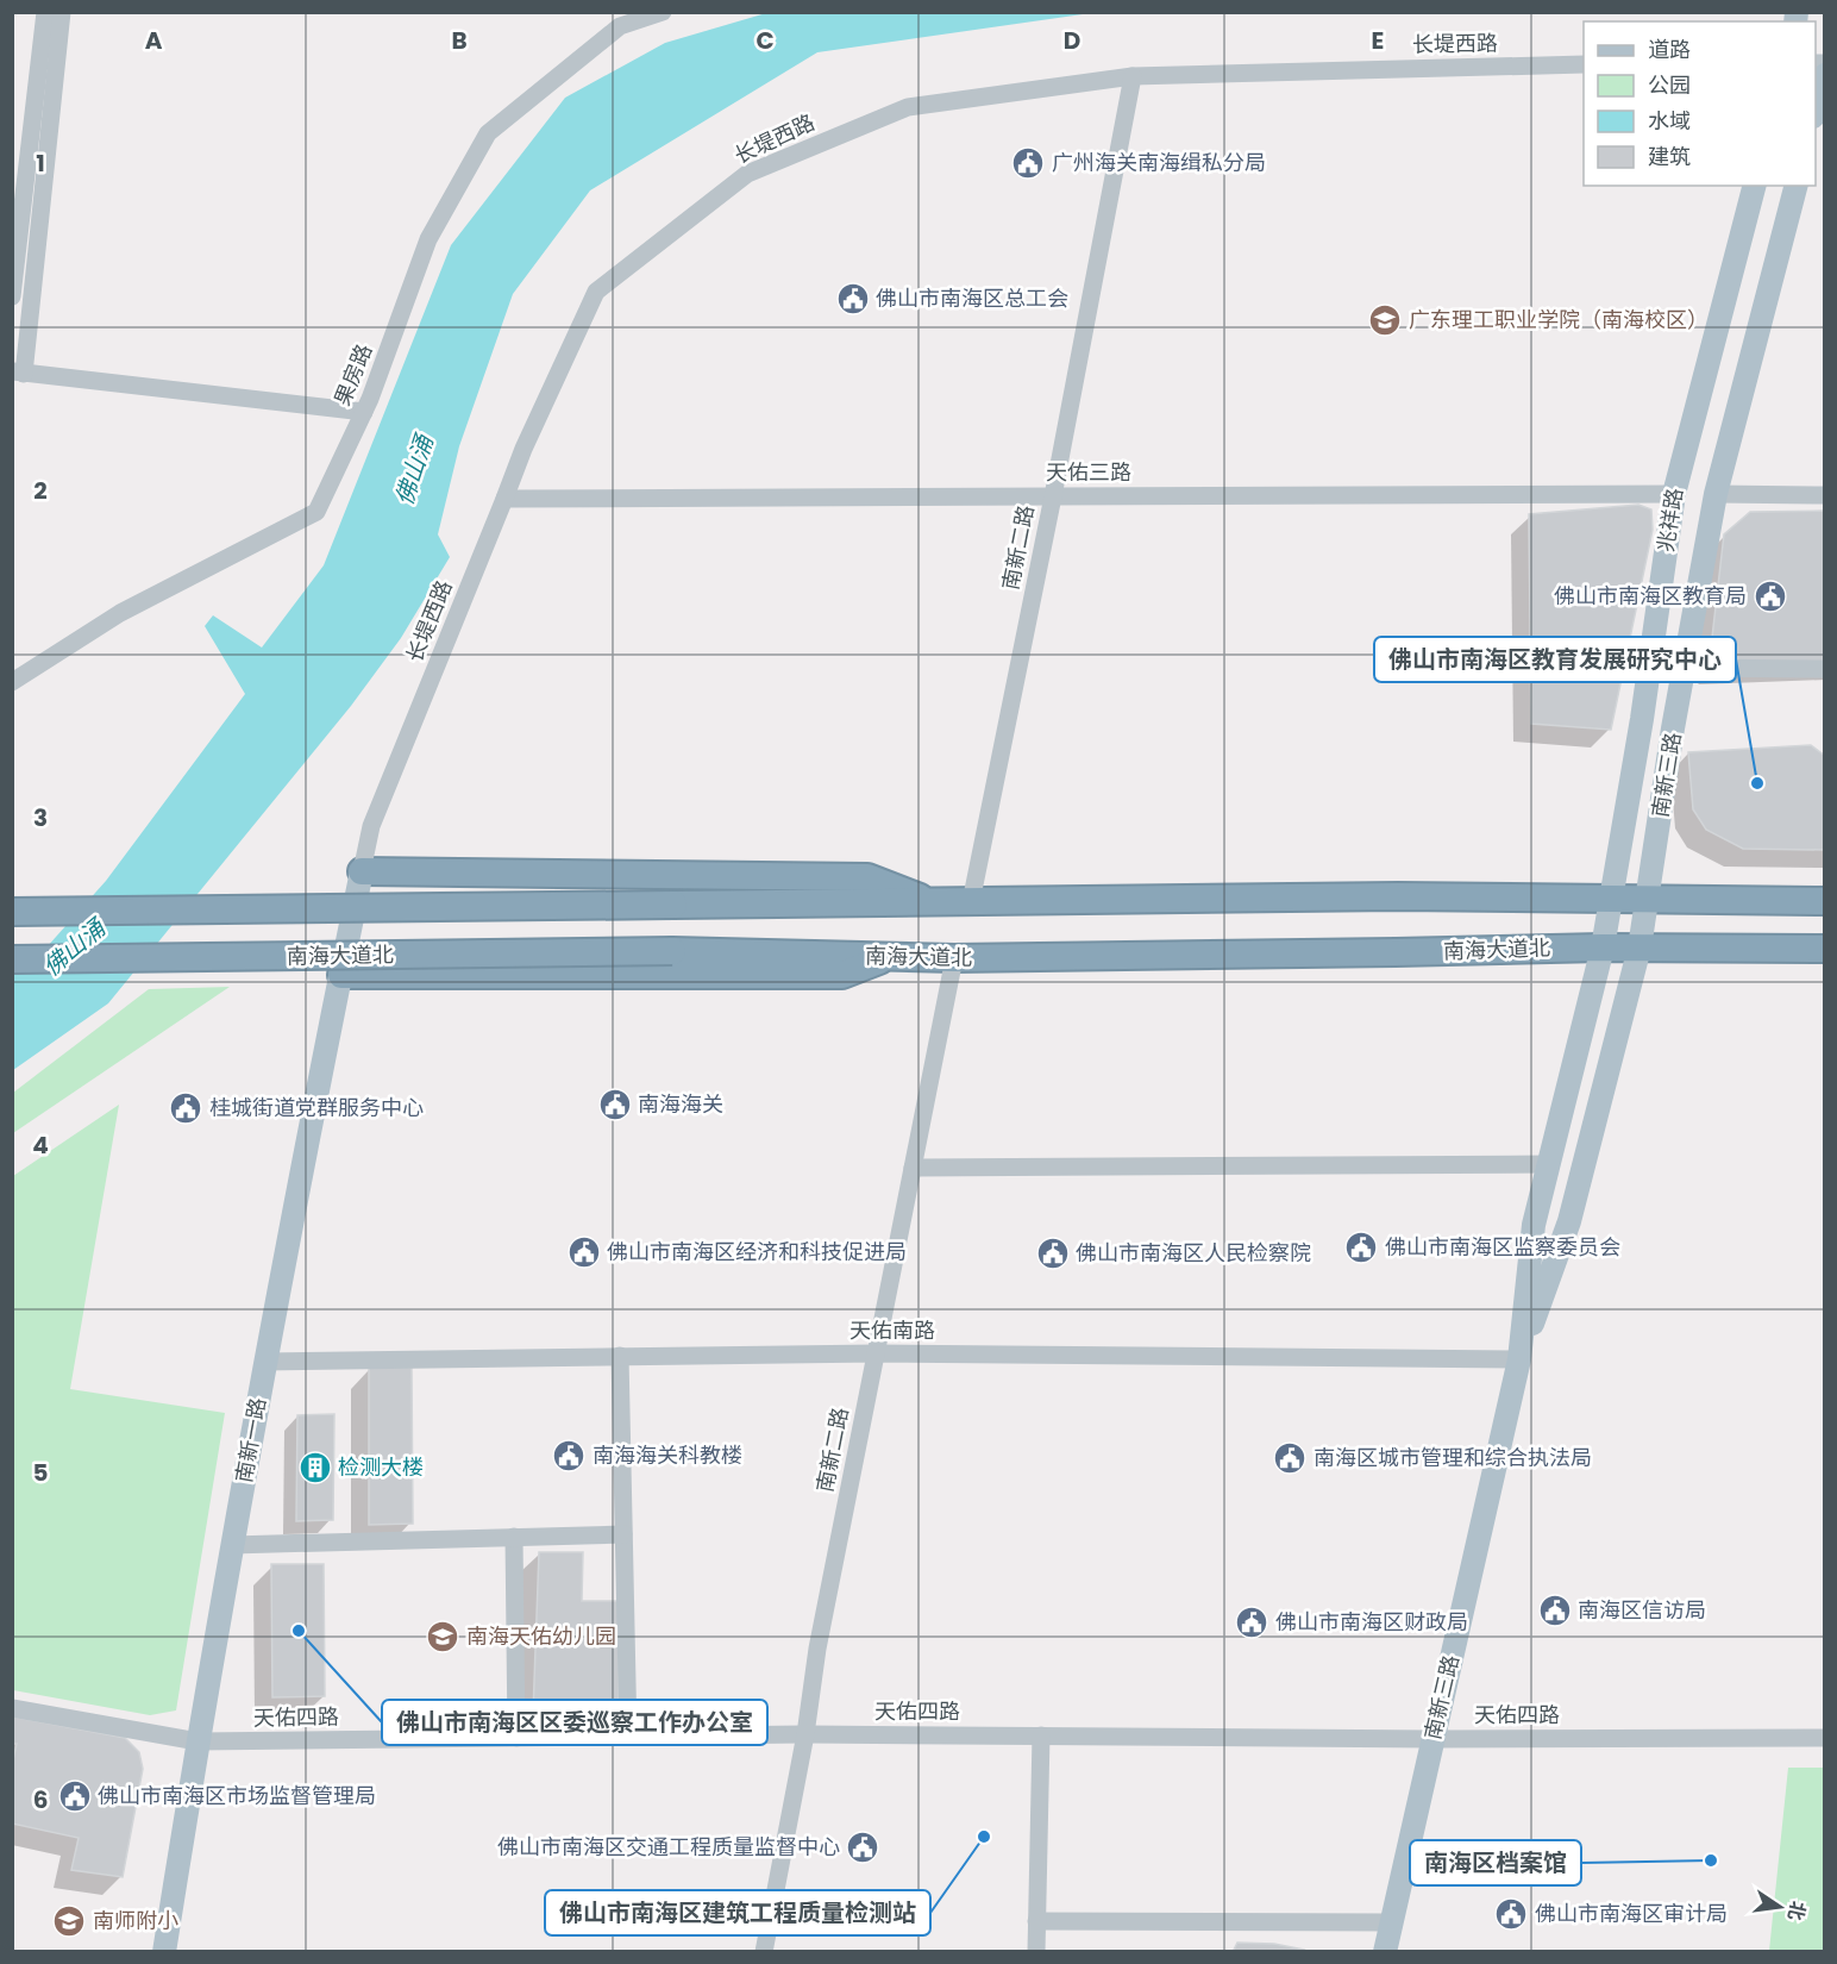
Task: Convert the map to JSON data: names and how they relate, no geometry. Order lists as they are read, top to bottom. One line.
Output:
{"streets":{"highway":["南海大道北"],"main road":["兆祥路","南新三路","南新一路"],"street":["长堤西路","果房路","天佑三路","南新二路","天佑南路","天佑四路"]},"crossings":[["长堤西路","天佑三路"],["长堤西路","南新二路"],["长堤西路","南新一路"],["天佑三路","兆祥路"],["天佑三路","南新二路"],["兆祥路","南新三路"],["兆祥路","南海大道北"],["南新二路","南海大道北"],["南新二路","天佑南路"],["南新二路","天佑四路"],["南新三路","南海大道北"],["南新三路","天佑南路"],["南新三路","天佑四路"],["天佑南路","南新一路"],["南新一路","天佑四路"]],"water":["佛山涌"],"places":{"public building":["广州海关南海缉私分局","佛山市南海区总工会","佛山市南海区教育局","南海海关","桂城街道党群服务中心","佛山市南海区监察委员会","佛山市南海区经济和科技促进局","佛山市南海区人民检察院","南海海关科教楼","南海区城市管理和综合执法局","南海区信访局","佛山市南海区财政局","佛山市南海区市场监督管理局","佛山市南海区交通工程质量监督中心","佛山市南海区审计局"],"school or university":["广东理工职业学院（南海校区）","南海天佑幼儿园","南师附小"],"other":["佛山市南海区教育发展研究中心","佛山市南海区区委巡察工作办公室","佛山市南海区建筑工程质量检测站","南海区档案馆"],"building":["检测大楼"]},"legend":["道路","公园","水域","建筑"],"north":"right","grid":{"columns":["A","B","C","D","E"],"rows":["1","2","3","4","5","6"]}}
